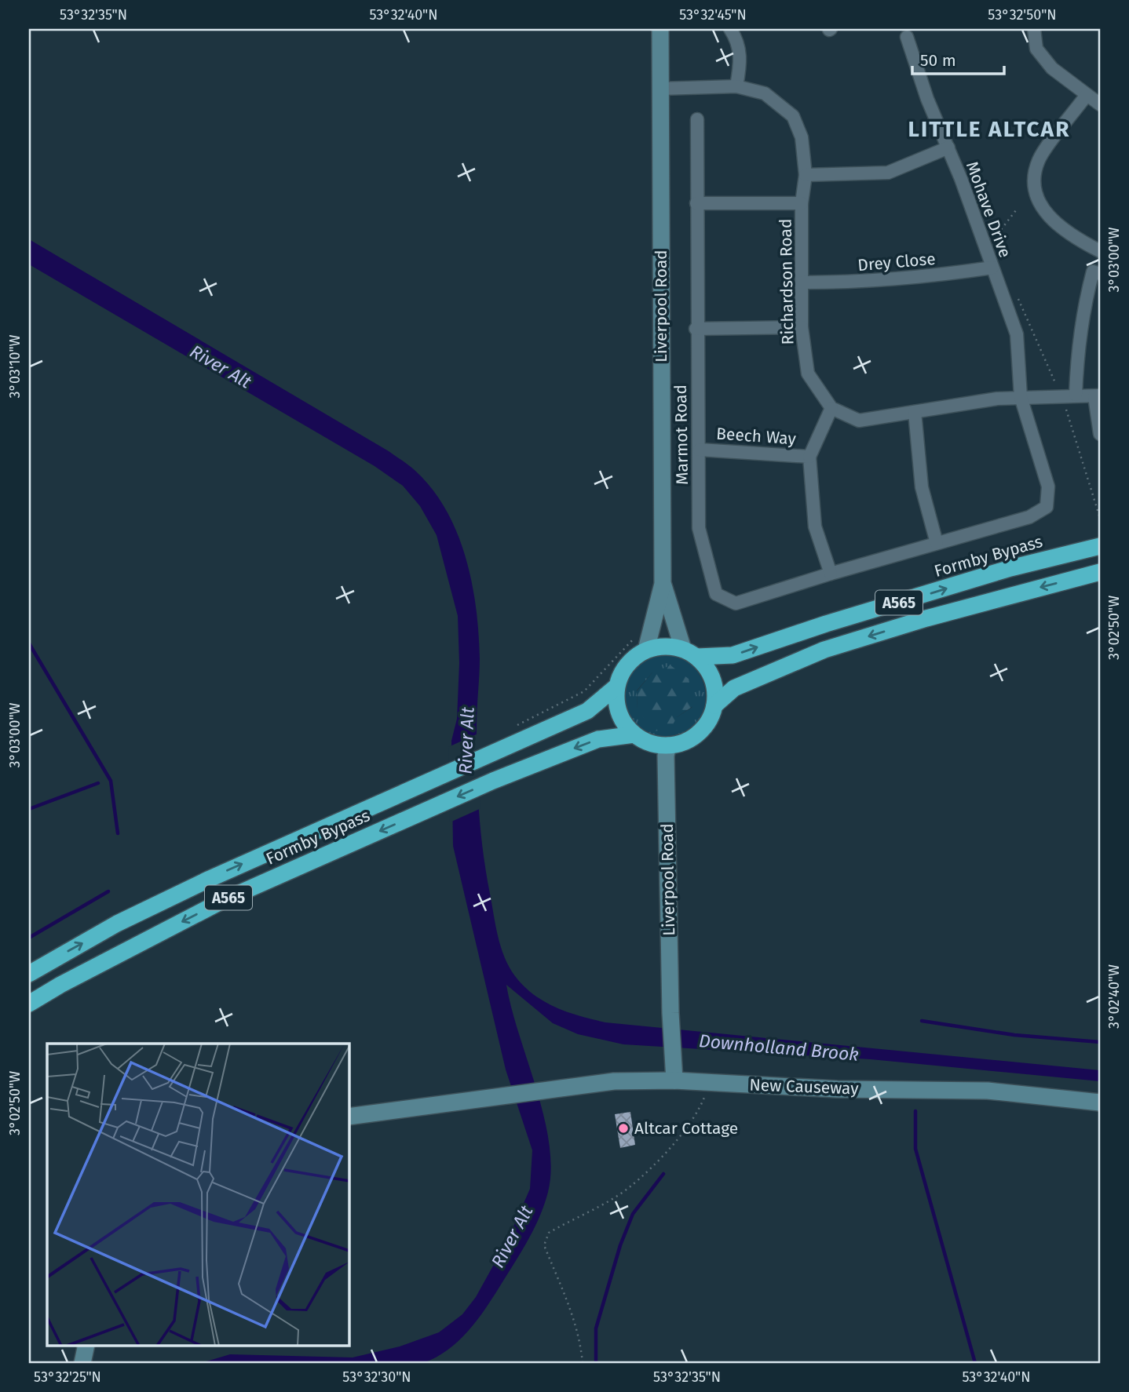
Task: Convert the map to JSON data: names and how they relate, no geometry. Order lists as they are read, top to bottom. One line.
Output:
{"streets":{"highway":["Formby Bypass","A565"],"street":["Mohave Drive","Drey Close","Richardson Road","Liverpool Road","Marmot Road","Beech Way","New Causeway"]},"crossings":[["Mohave Drive","Drey Close"],["Mohave Drive","Richardson Road"],["Mohave Drive","Marmot Road"],["Drey Close","Richardson Road"],["Richardson Road","Liverpool Road"],["Richardson Road","Beech Way"],["Liverpool Road","Formby Bypass"],["Liverpool Road","A565"],["Liverpool Road","New Causeway"],["Marmot Road","Beech Way"],["Formby Bypass","A565"]],"districts":["LITTLE ALTCAR"],"water":["River Alt","Downholland Brook"],"places":["Altcar Cottage"],"scale_bar":"50 m","coordinates":["53°32'35\"N","53°32'40\"N","53°32'45\"N","53°32'50\"N","3°03'00\"W","3°03'10\"W","3°02'50\"W","3°02'40\"W","53°32'25\"N","53°32'30\"N"]}
